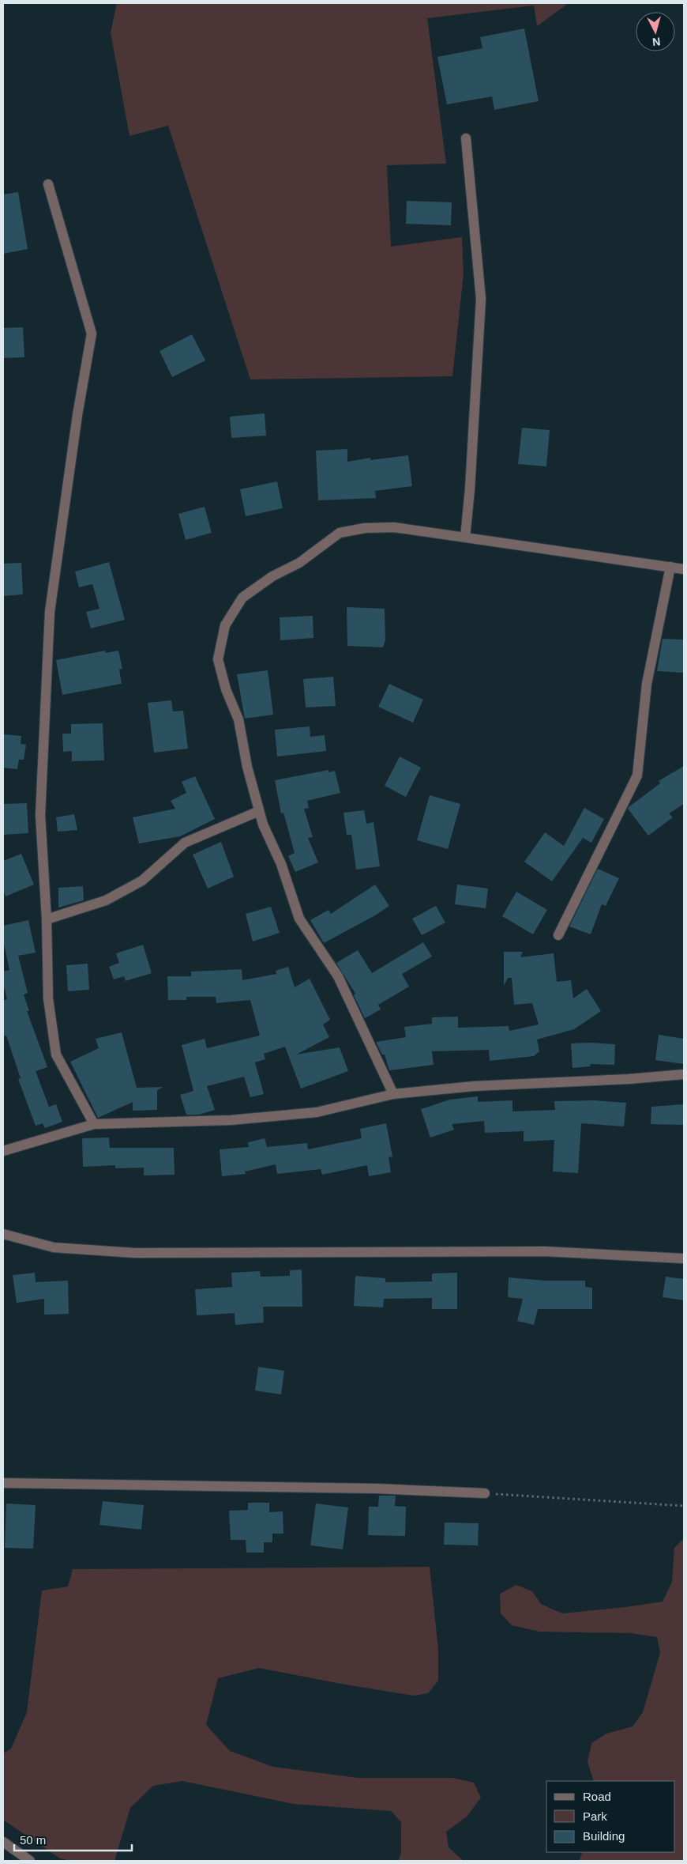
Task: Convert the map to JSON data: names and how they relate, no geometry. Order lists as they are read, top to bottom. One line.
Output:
{"legend":["Road","Park","Building"],"scale_bar":"50 m","north":"bottom"}
